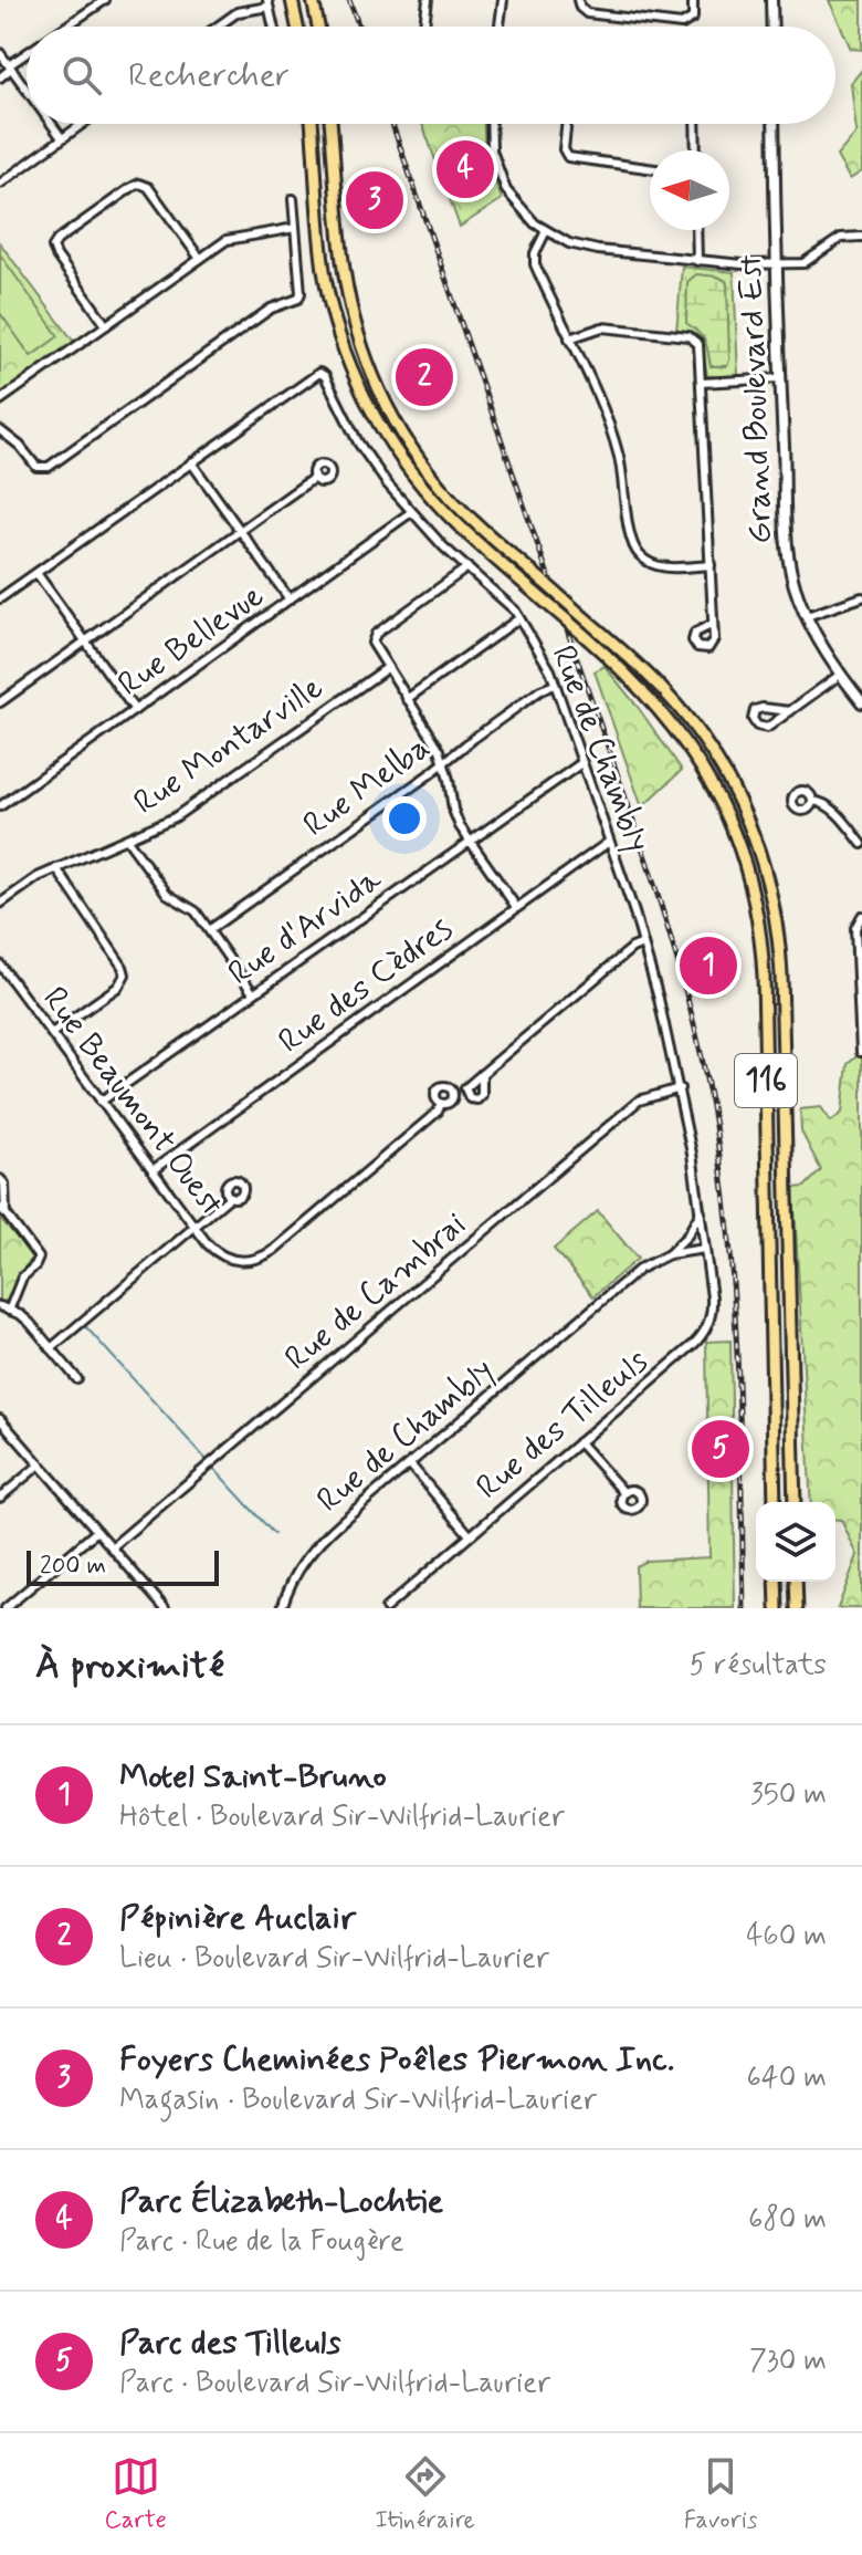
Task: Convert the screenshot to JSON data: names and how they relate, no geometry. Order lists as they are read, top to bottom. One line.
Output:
{"streets":{"main road":["116"],"street":["Grand Boulevard Est","Rue Bellevue","Rue Montarville","Rue de Chambly","Rue Melba","Rue d'Arvida","Rue des Cèdres","Rue Beaumont Ouest","Rue de Cambrai","Rue des Tilleuls"]},"crossings":[["Rue Bellevue","Rue de Chambly"],["Rue de Chambly","Rue Melba"],["Rue de Chambly","Rue d'Arvida"],["Rue de Chambly","Rue des Cèdres"],["Rue de Chambly","Rue de Cambrai"],["Rue de Chambly","Rue des Tilleuls"],["Rue d'Arvida","Rue Beaumont Ouest"],["Rue des Cèdres","Rue Beaumont Ouest"]],"scale_bar":"200 m","north":"left","page":{"search":"Rechercher","pins":["4","3","2","1","5"],"scale":"200 m","heading":["À proximité","5 résultats"],"list":[{"mark":"1","name":"Motel Saint-Bruno","note":"Hôtel · Boulevard Sir-Wilfrid-Laurier","value":"350 m"},{"mark":"2","name":"Pépinière Auclair","note":"Lieu · Boulevard Sir-Wilfrid-Laurier","value":"460 m"},{"mark":"3","name":"Foyers Cheminées Poêles Piermon Inc.","note":"Magasin · Boulevard Sir-Wilfrid-Laurier","value":"640 m"},{"mark":"4","name":"Parc Élizabeth-Lochtie","note":"Parc · Rue de la Fougère","value":"680 m"},{"mark":"5","name":"Parc des Tilleuls","note":"Parc · Boulevard Sir-Wilfrid-Laurier","value":"730 m"}],"nav":["Carte","Itinéraire","Favoris"]}}
